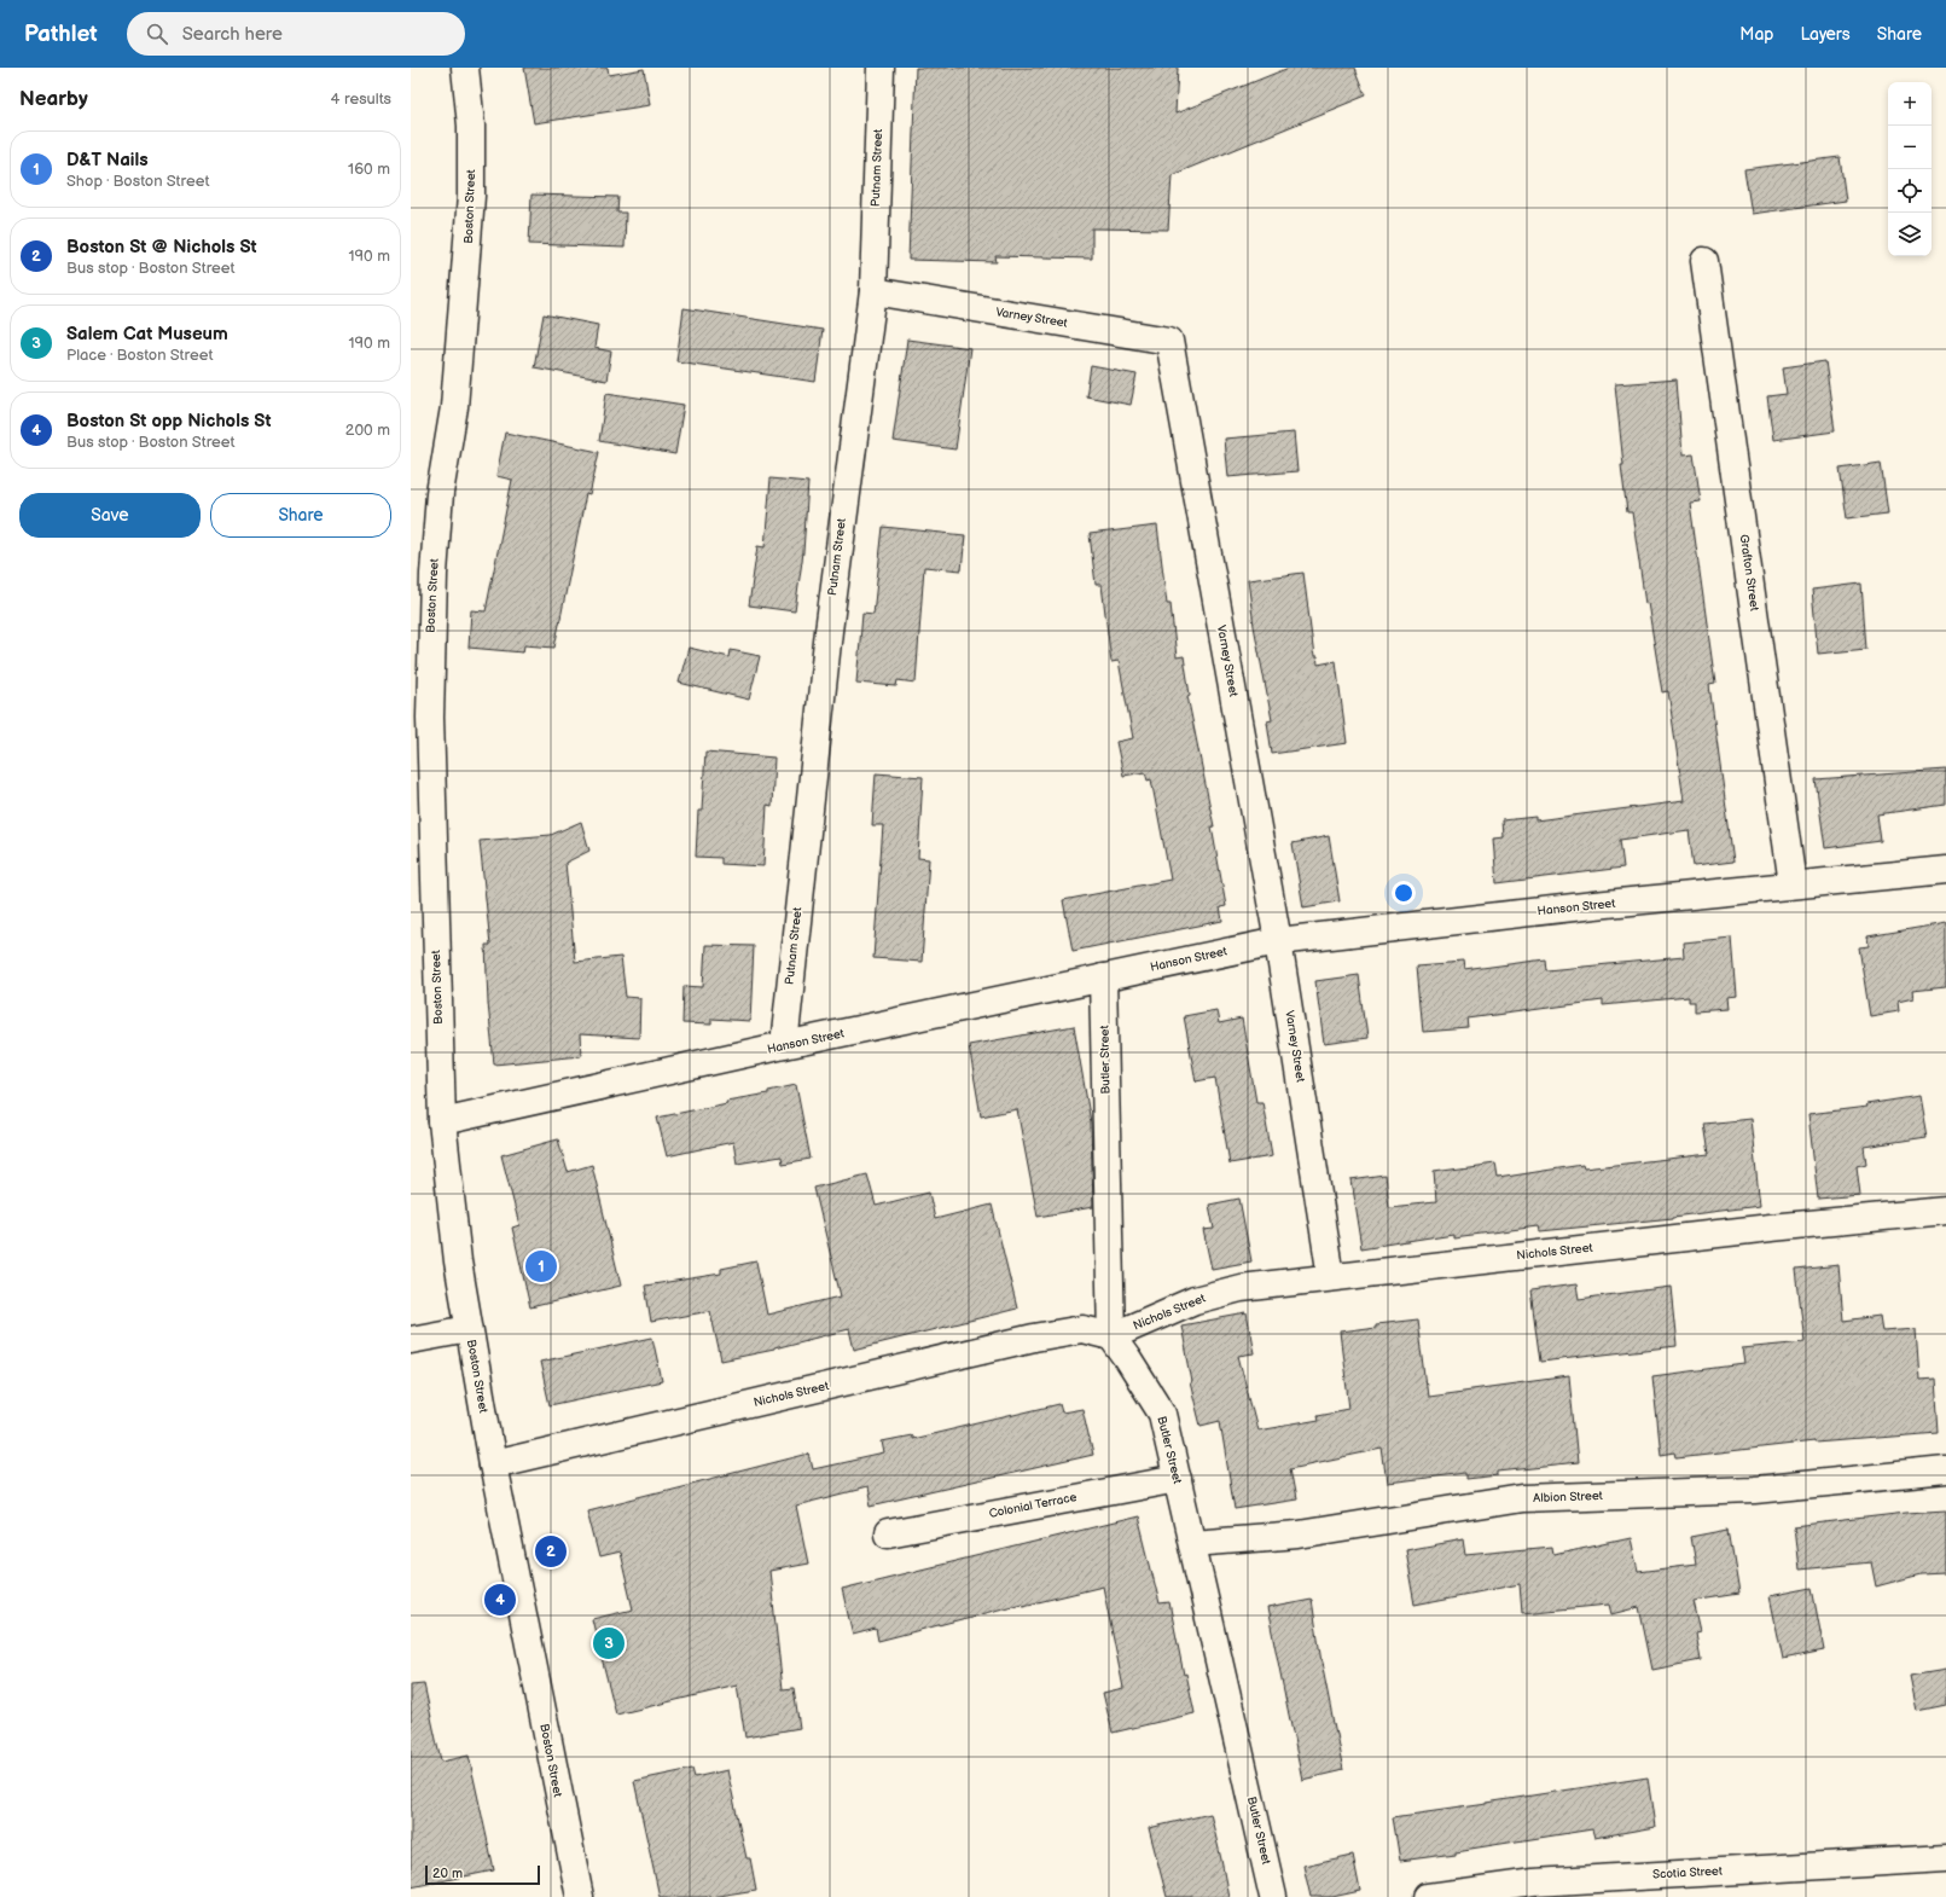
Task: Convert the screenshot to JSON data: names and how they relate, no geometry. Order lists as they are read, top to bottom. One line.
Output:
{"streets":{"street":["Putnam Street","Boston Street","Varney Street","Grafton Street","Hanson Street","Butler Street","Nichols Street","Albion Street","Colonial Terrace","Scotia Street"]},"crossings":[["Putnam Street","Varney Street"],["Putnam Street","Hanson Street"],["Boston Street","Hanson Street"],["Boston Street","Nichols Street"],["Varney Street","Hanson Street"],["Varney Street","Nichols Street"],["Grafton Street","Hanson Street"],["Hanson Street","Butler Street"],["Butler Street","Nichols Street"],["Butler Street","Albion Street"],["Butler Street","Colonial Terrace"]],"scale_bar":"20 m","page":{"header":"Pathlet","search":"Search here","nav":["Map","Layers","Share"],"heading":["Nearby","4 results"],"map_buttons":["+","−"],"list":[{"mark":"1","name":"D&T Nails","note":"Shop · Boston Street","value":"160 m"},{"mark":"2","name":"Boston St @ Nichols St","note":"Bus stop · Boston Street","value":"190 m"},{"mark":"3","name":"Salem Cat Museum","note":"Place · Boston Street","value":"190 m"},{"mark":"4","name":"Boston St opp Nichols St","note":"Bus stop · Boston Street","value":"200 m"}],"buttons":["Save","Share"],"pins":["1","2","4","3"],"scale":"20 m"}}
